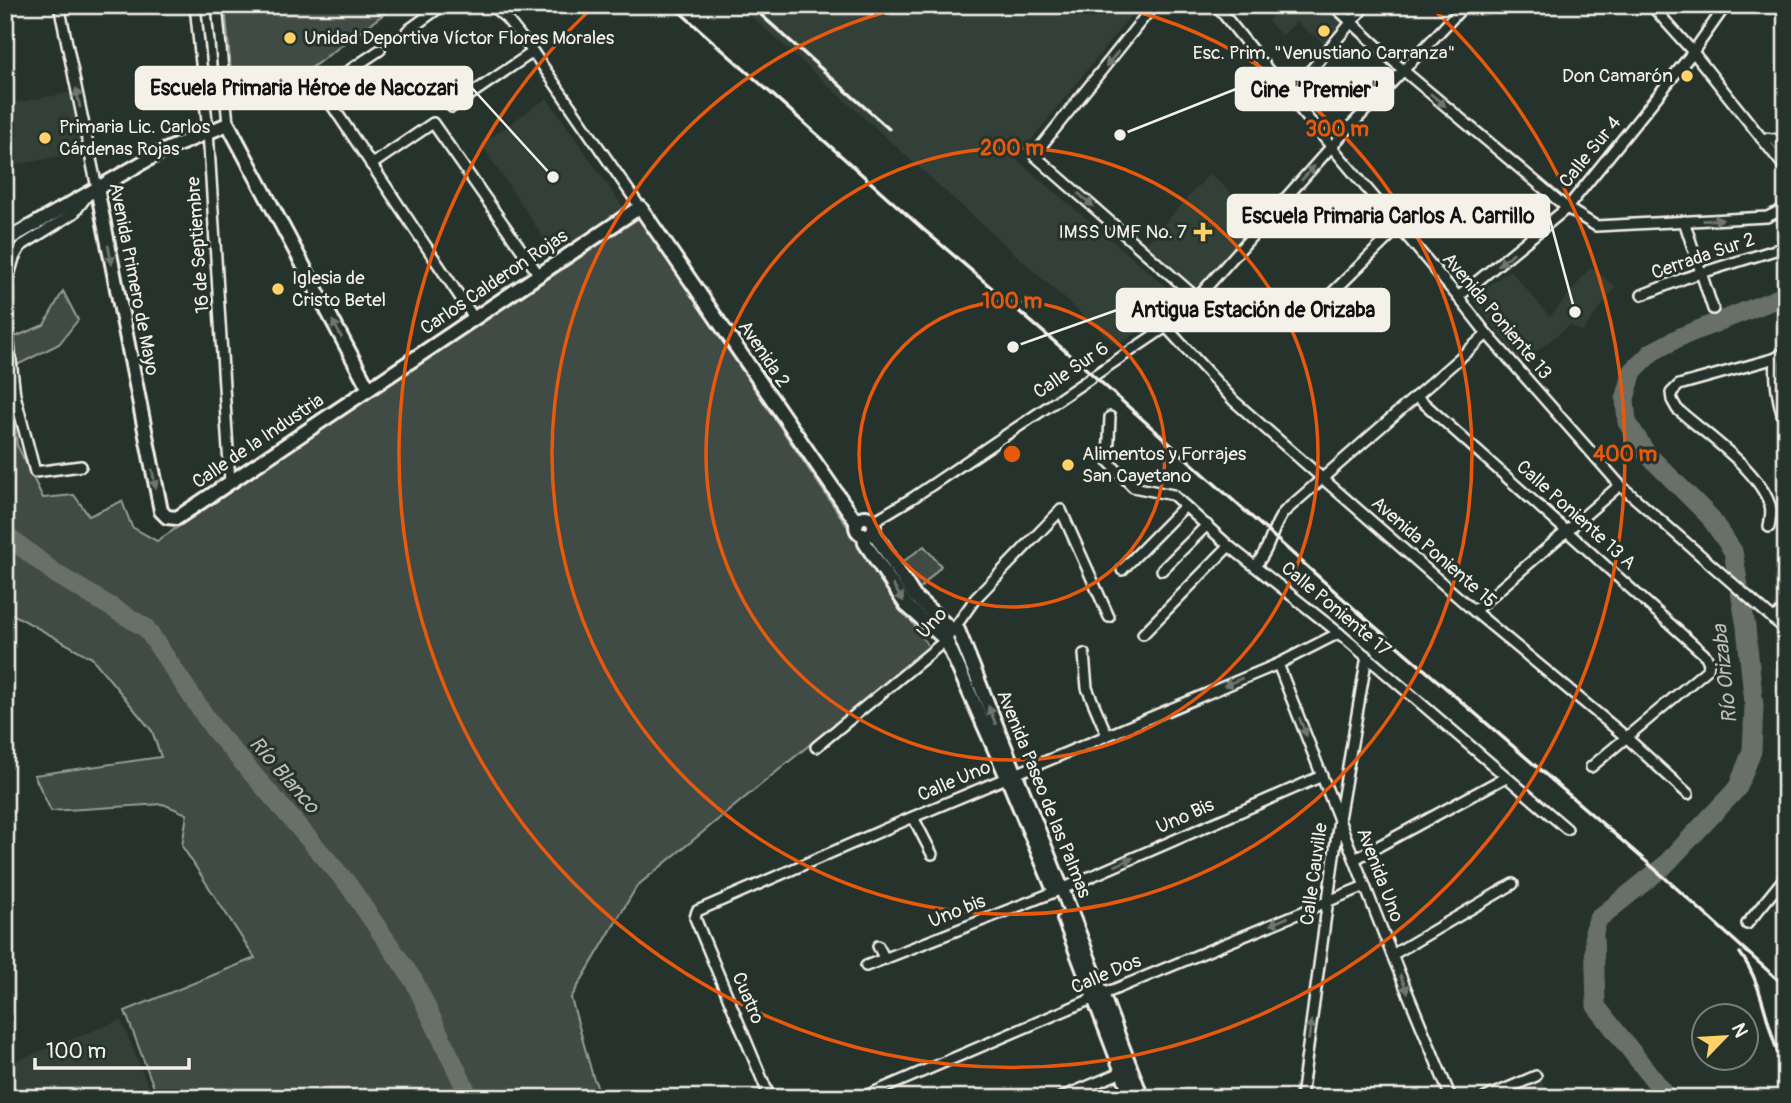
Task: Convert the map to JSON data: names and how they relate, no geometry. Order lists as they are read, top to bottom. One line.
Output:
{"streets":{"street":["Calle Sur 4","16 de Septiembre","Cerrada Sur 2","Avenida Primero de Mayo","Carlos Calderon Rojas","Avenida Poniente 13","Avenida 2","Calle Sur 6","Calle de la Industria","Calle Poniente 13 A","Avenida Poniente 15","Calle Poniente 17","Uno","Calle Uno","Avenida Paseo de las Palmas","Uno Bis","Calle Cauville","Avenida Uno","Uno bis","Calle Dos","Cuatro"]},"crossings":[["Calle Sur 4","Avenida Poniente 13"],["16 de Septiembre","Calle de la Industria"],["Avenida Primero de Mayo","Calle de la Industria"],["Carlos Calderon Rojas","Avenida 2"],["Carlos Calderon Rojas","Calle de la Industria"],["Avenida Poniente 13","Calle Sur 6"],["Avenida 2","Calle Sur 6"],["Avenida 2","Avenida Paseo de las Palmas"],["Calle Sur 6","Avenida Poniente 15"],["Calle Sur 6","Avenida Paseo de las Palmas"],["Calle Poniente 13 A","Avenida Poniente 15"],["Calle Poniente 17","Calle Uno"],["Calle Poniente 17","Calle Cauville"],["Uno","Avenida Paseo de las Palmas"],["Calle Uno","Avenida Paseo de las Palmas"],["Calle Uno","Avenida Uno"],["Calle Uno","Cuatro"],["Avenida Paseo de las Palmas","Uno Bis"],["Avenida Paseo de las Palmas","Uno bis"],["Avenida Paseo de las Palmas","Calle Dos"],["Uno Bis","Avenida Uno"],["Uno Bis","Uno bis"],["Calle Cauville","Avenida Uno"],["Calle Cauville","Calle Dos"],["Avenida Uno","Calle Dos"]],"one_way":["Calle Sur 4","Uno Bis","Calle Cauville","Avenida Uno","Calle Dos"],"water":["Río Orizaba","Río Blanco"],"places":{"other":["Esc. Prim. \"Venustiano Carranza\"","Unidad Deportiva Víctor Flores Morales","Don Camarón","Cine \"Premier\"","Primaria Lic. Carlos Cárdenas Rojas","Escuela Primaria Héroe de Nacozari","Iglesia de Cristo Betel","Escuela Primaria Carlos A. Carrillo","Antigua Estación de Orizaba","Alimentos y Forrajes San Cayetano"],"health":["IMSS UMF No. 7"]},"scale_bar":"100 m","north":"top right","rings":["300 m","200 m","100 m","400 m"]}
